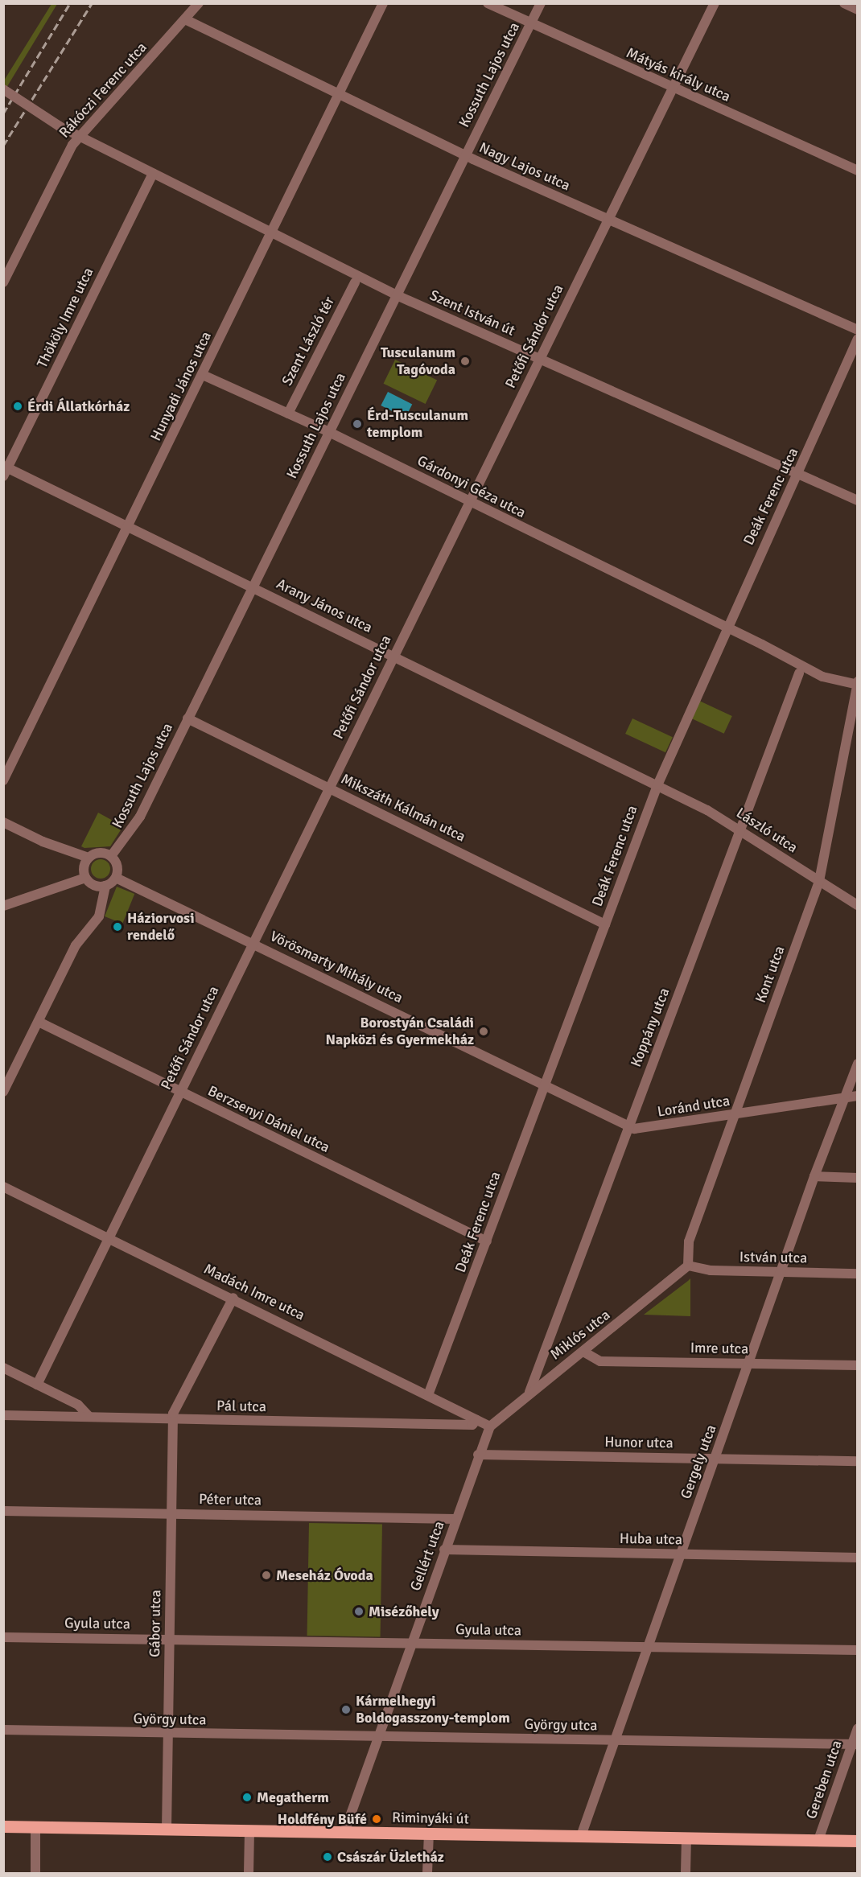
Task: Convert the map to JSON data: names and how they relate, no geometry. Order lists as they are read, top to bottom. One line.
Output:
{"streets":{"main road":["Riminyáki út"],"street":["Kossuth Lajos utca","Mátyás király utca","Rákóczi Ferenc utca","Nagy Lajos utca","Szent István út","Thököly Imre utca","Petőfi Sándor utca","Szent László tér","Hunyadi János utca","Gárdonyi Géza utca","Deák Ferenc utca","Arany János utca","Mikszáth Kálmán utca","László utca","Vörösmarty Mihály utca","Kont utca","Koppány utca","Loránd utca","Berzsenyi Dániel utca","István utca","Madách Imre utca","Miklós utca","Imre utca","Pál utca","Hunor utca","Gergely utca","Péter utca","Huba utca","Gellért utca","Gyula utca","Gábor utca","György utca","Gereben utca"]},"crossings":[["Kossuth Lajos utca","Mátyás király utca"],["Kossuth Lajos utca","Nagy Lajos utca"],["Kossuth Lajos utca","Szent István út"],["Kossuth Lajos utca","Gárdonyi Géza utca"],["Kossuth Lajos utca","Arany János utca"],["Kossuth Lajos utca","Mikszáth Kálmán utca"],["Kossuth Lajos utca","Vörösmarty Mihály utca"],["Mátyás király utca","Petőfi Sándor utca"],["Rákóczi Ferenc utca","Nagy Lajos utca"],["Rákóczi Ferenc utca","Szent István út"],["Nagy Lajos utca","Petőfi Sándor utca"],["Nagy Lajos utca","Hunyadi János utca"],["Szent István út","Thököly Imre utca"],["Szent István út","Petőfi Sándor utca"],["Szent István út","Hunyadi János utca"],["Szent István út","Deák Ferenc utca"],["Thököly Imre utca","Arany János utca"],["Petőfi Sándor utca","Gárdonyi Géza utca"],["Petőfi Sándor utca","Arany János utca"],["Petőfi Sándor utca","Mikszáth Kálmán utca"],["Petőfi Sándor utca","Vörösmarty Mihály utca"],["Petőfi Sándor utca","Berzsenyi Dániel utca"],["Petőfi Sándor utca","Madách Imre utca"],["Szent László tér","Gárdonyi Géza utca"],["Hunyadi János utca","Gárdonyi Géza utca"],["Hunyadi János utca","Arany János utca"],["Gárdonyi Géza utca","Deák Ferenc utca"],["Deák Ferenc utca","Arany János utca"],["Deák Ferenc utca","Mikszáth Kálmán utca"],["Deák Ferenc utca","László utca"],["Deák Ferenc utca","Vörösmarty Mihály utca"],["Deák Ferenc utca","Loránd utca"],["Deák Ferenc utca","Berzsenyi Dániel utca"],["Deák Ferenc utca","Madách Imre utca"],["Arany János utca","László utca"],["László utca","Kont utca"],["László utca","Koppány utca"],["Vörösmarty Mihály utca","Loránd utca"],["Kont utca","Loránd utca"],["Kont utca","István utca"],["Kont utca","Miklós utca"],["Koppány utca","Loránd utca"],["Koppány utca","Miklós utca"],["Loránd utca","Gergely utca"],["István utca","Miklós utca"],["István utca","Gergely utca"],["Madách Imre utca","Miklós utca"],["Madách Imre utca","Pál utca"],["Madách Imre utca","Gellért utca"],["Miklós utca","Imre utca"],["Miklós utca","Gellért utca"],["Imre utca","Gergely utca"],["Pál utca","Gábor utca"],["Hunor utca","Gergely utca"],["Hunor utca","Gellért utca"],["Gergely utca","Huba utca"],["Gergely utca","Gyula utca"],["Gergely utca","György utca"],["Gergely utca","Riminyáki út"],["Péter utca","Gellért utca"],["Péter utca","Gábor utca"],["Huba utca","Gellért utca"],["Gellért utca","Gyula utca"],["Gellért utca","György utca"],["Gellért utca","Riminyáki út"],["Gyula utca","Gábor utca"],["Gábor utca","György utca"],["Gábor utca","Riminyáki út"],["György utca","Gereben utca"],["Gereben utca","Riminyáki út"]],"places":["Tusculanum Tagóvoda","Érdi Állatkórház","Érd-Tusculanum templom","Háziorvosi rendelő","Borostyán Családi Napközi és Gyermekház","Meseház Óvoda","Misézőhely","Kármelhegyi Boldogasszony-templom","Megatherm","Holdfény Büfé","Császár Üzletház"]}
